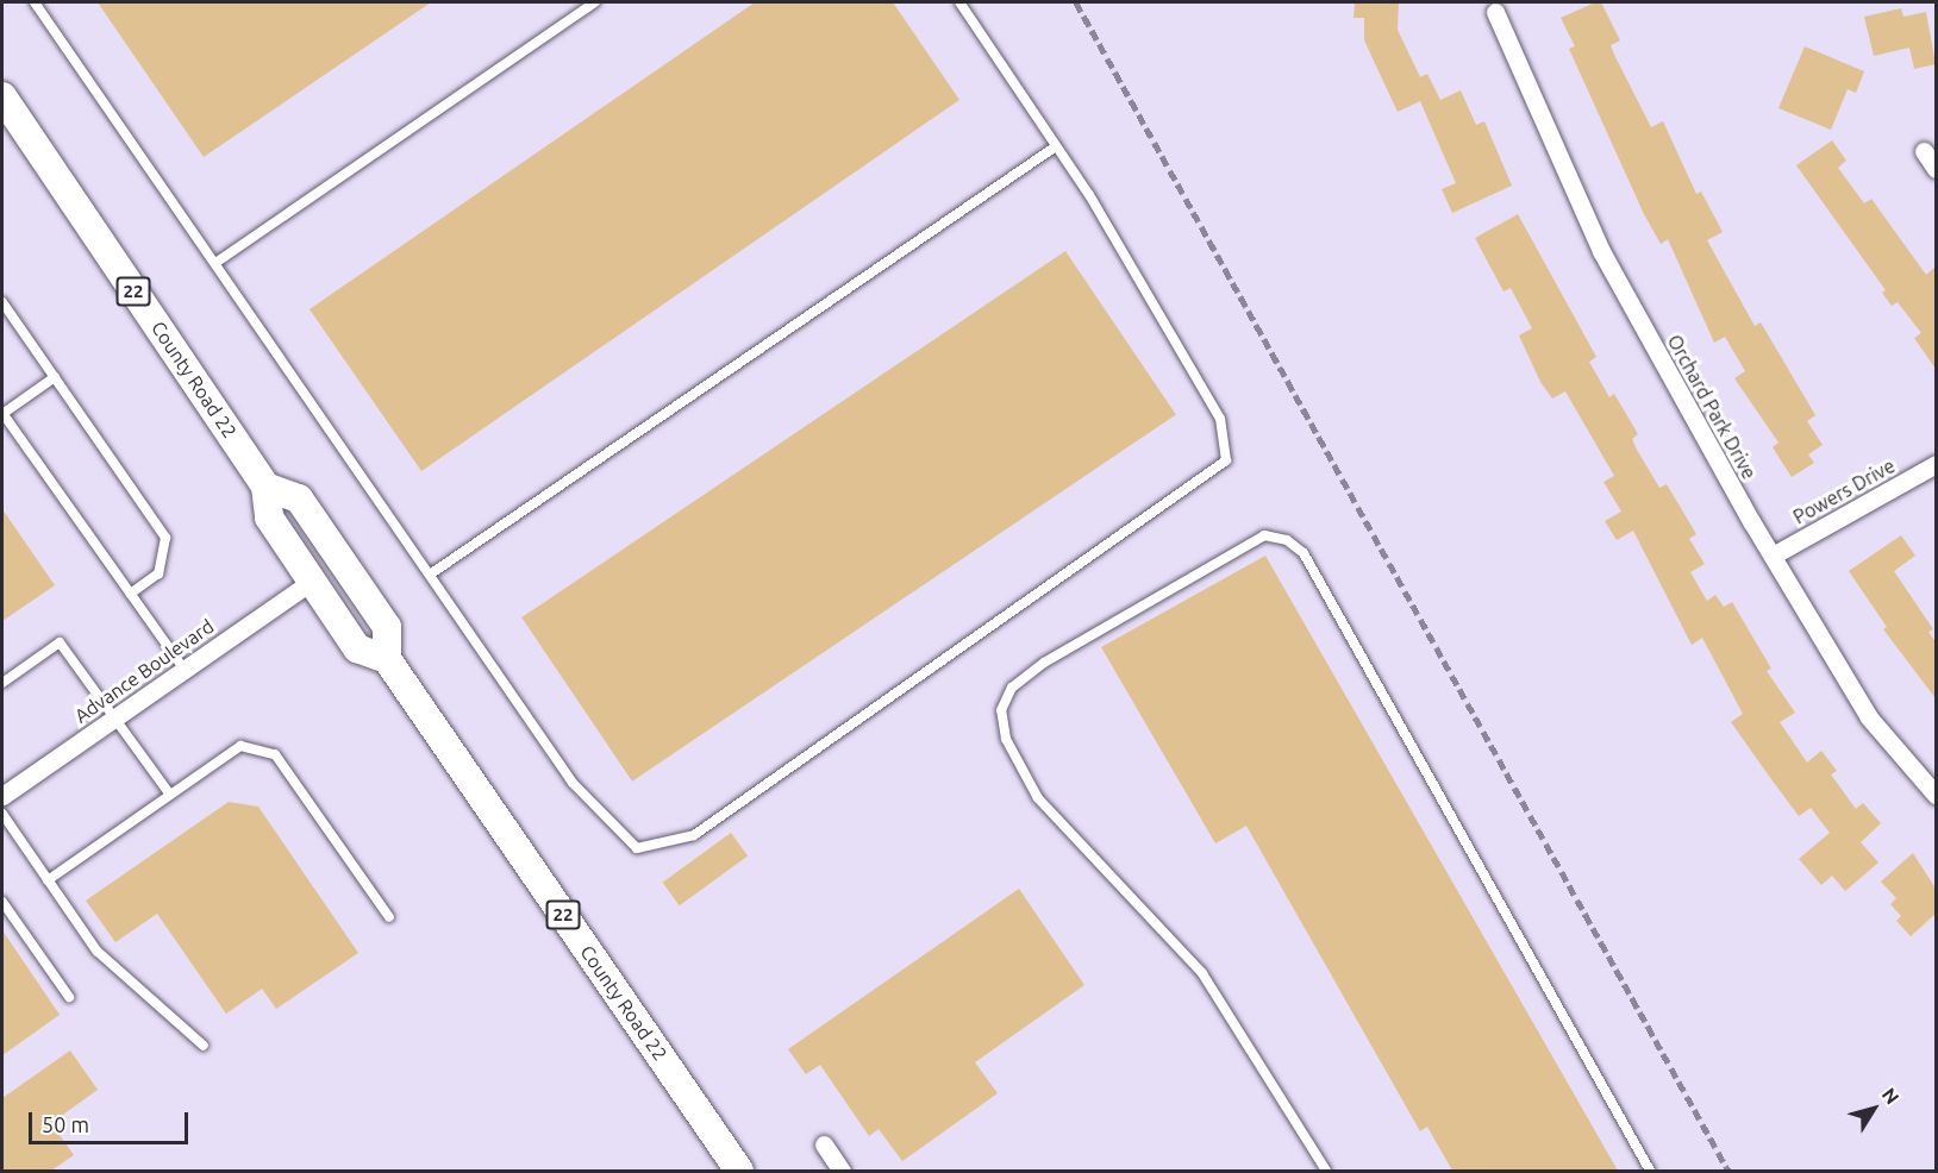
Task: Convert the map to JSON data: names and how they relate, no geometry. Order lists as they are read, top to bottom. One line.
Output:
{"streets":{"main road":["22","County Road 22"],"street":["Orchard Park Drive","Powers Drive","Advance Boulevard"]},"crossings":[["County Road 22","Advance Boulevard"],["Orchard Park Drive","Powers Drive"]],"scale_bar":"50 m","north":"top right"}
